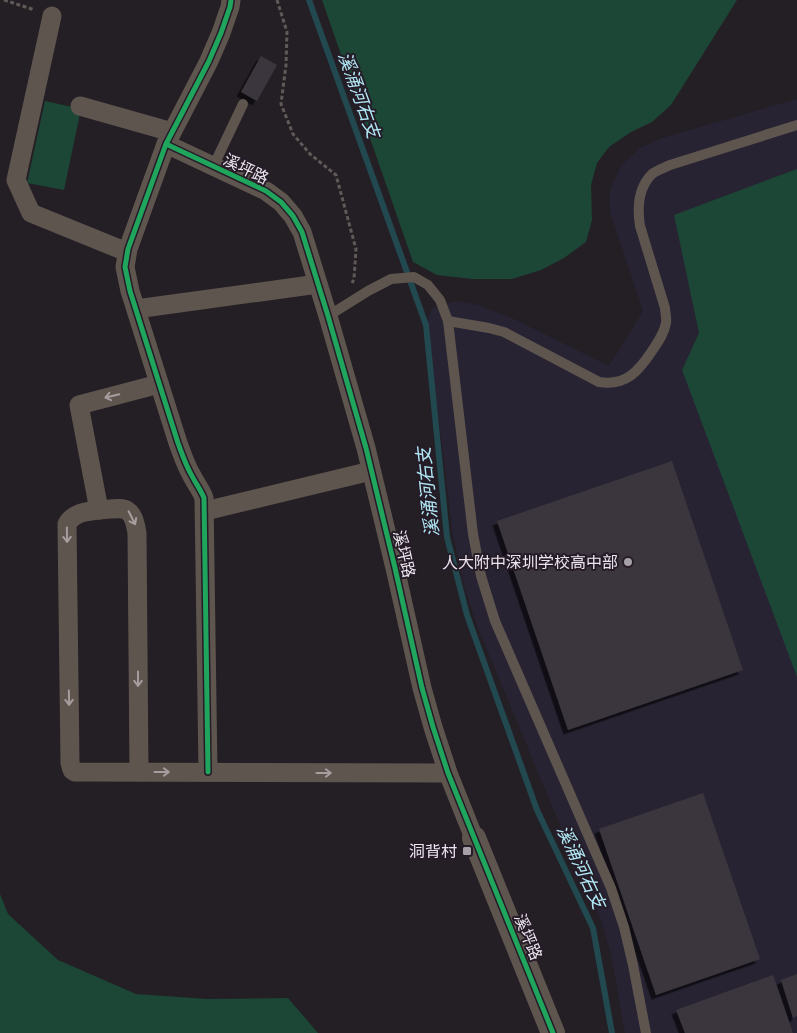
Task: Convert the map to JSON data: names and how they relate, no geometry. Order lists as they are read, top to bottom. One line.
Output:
{"streets":{"street":["溪坪路"]},"water":["溪涌河右支"],"places":{"other":["人大附中深圳学校高中部"],"transit":["洞背村"]}}
